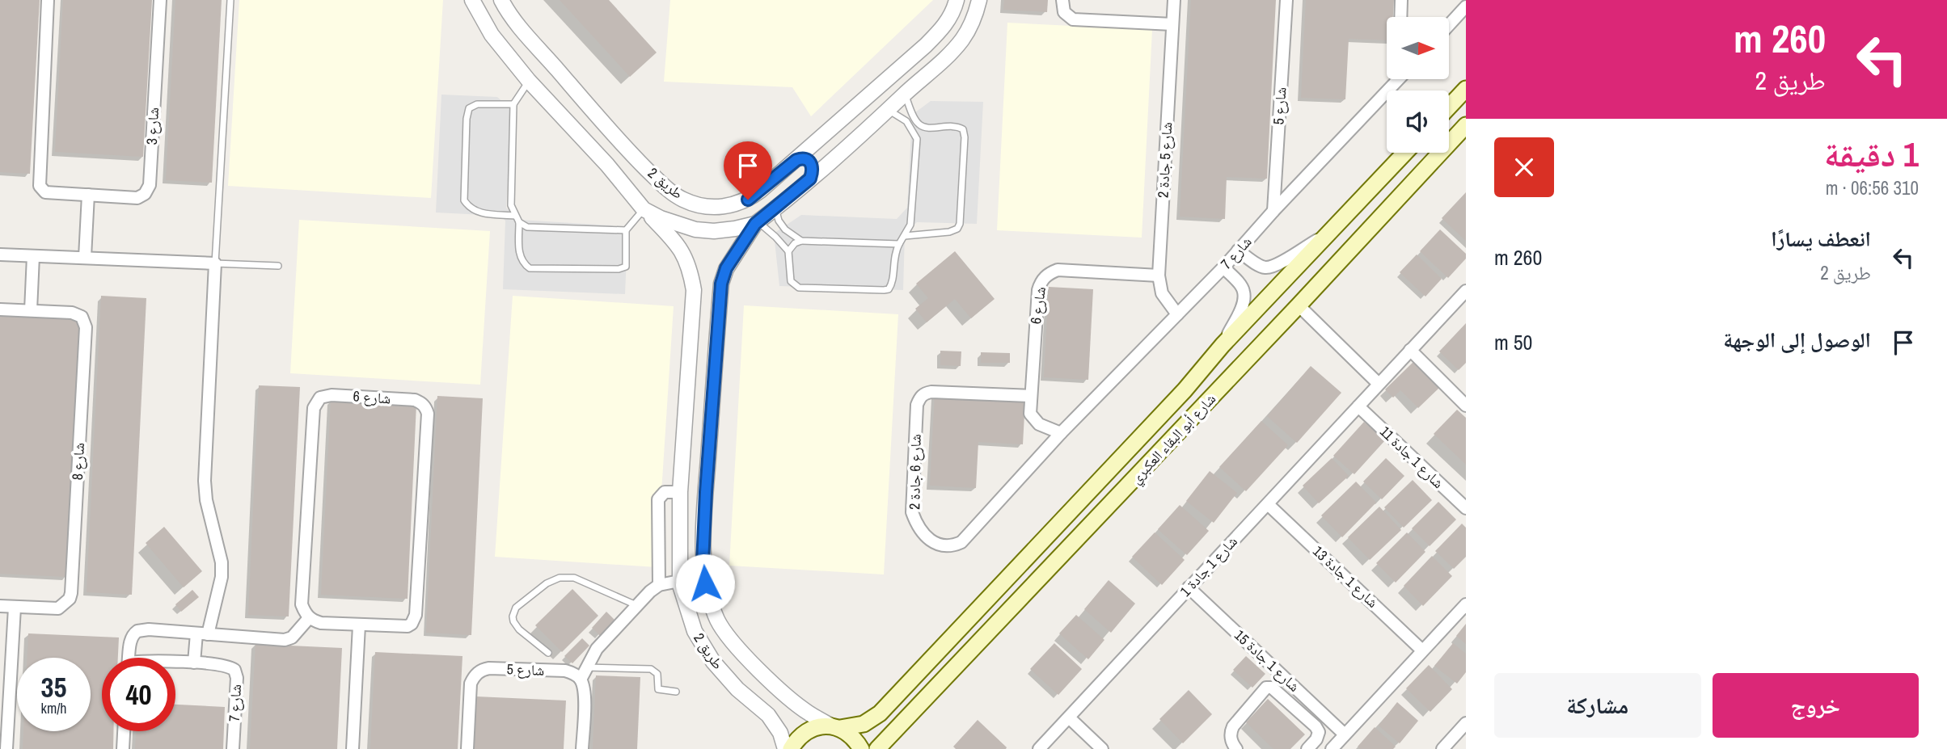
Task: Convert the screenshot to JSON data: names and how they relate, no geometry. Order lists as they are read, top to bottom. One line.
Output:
{"streets":{"main road":["شارع أبو البقاء العكبري"],"street":["شارع 5","شارع 3","شارع 5 جادة 2","طريق 2","شارع 7","شارع 6","شارع 1 جادة 11","شارع 8","شارع 6 جادة 2","شارع 1 جادة 1","شارع 1 جادة 13","شارع 1 جادة 15"]},"crossings":[["شارع 5","شارع 7"],["شارع 5 جادة 2","شارع 7"],["شارع 5 جادة 2","شارع 6"],["طريق 2","شارع أبو البقاء العكبري"],["شارع 7","شارع 6"],["شارع 7","شارع 6 جادة 2"],["شارع 6","شارع 6 جادة 2"],["شارع 1 جادة 11","شارع 1 جادة 1"],["شارع 1 جادة 1","شارع 1 جادة 13"],["شارع 1 جادة 1","شارع 1 جادة 15"]],"north":"right","page":{"turn":["260 m","طريق 2"],"heading":["1 دقيقة","310 m · 06:56"],"list":[{"name":"انعطف يسارًا","note":"طريق 2","value":"260 m"},{"name":"الوصول إلى الوجهة","value":"50 m"}],"speed":"35 km/h","limit":"40","buttons":["خروج","مشاركة"]}}
